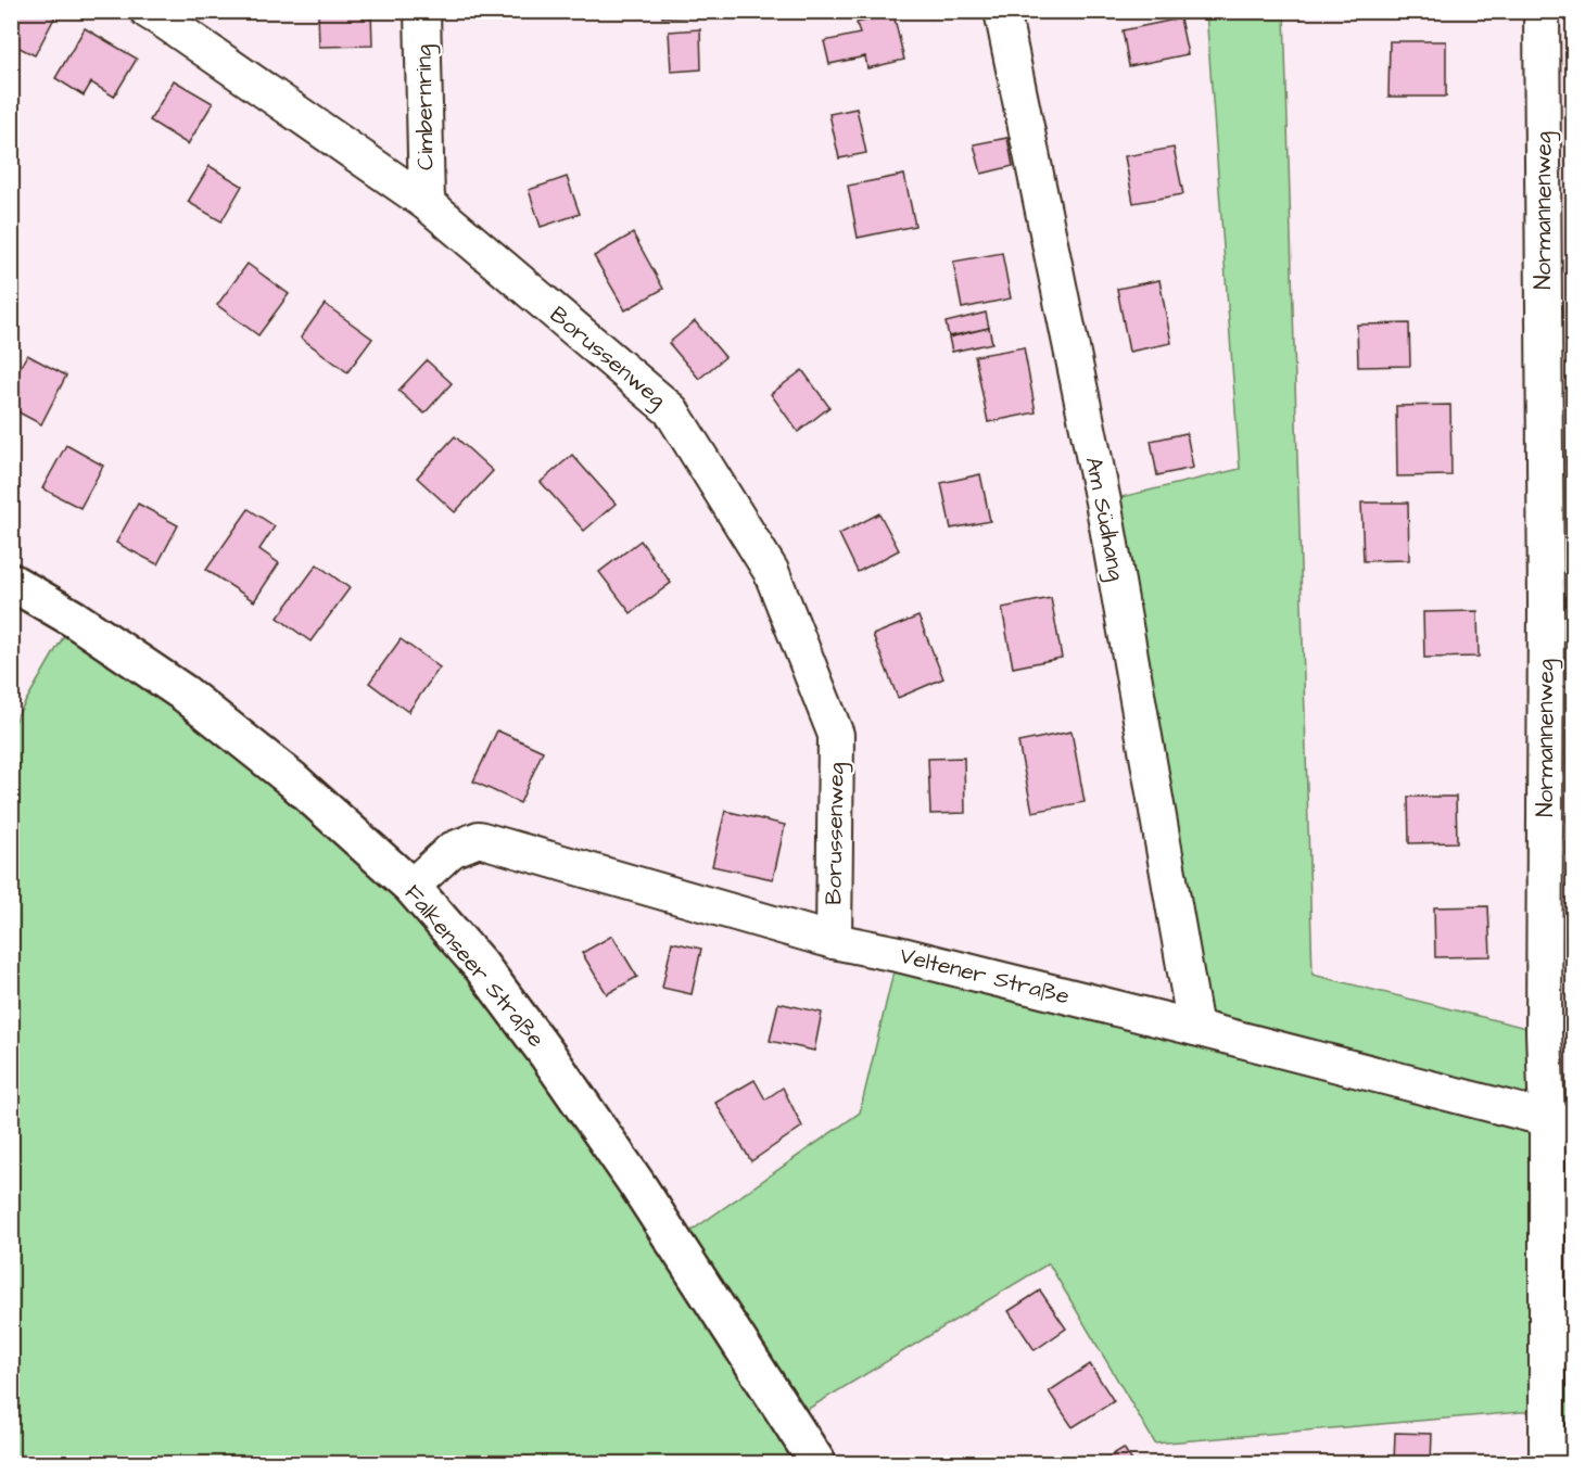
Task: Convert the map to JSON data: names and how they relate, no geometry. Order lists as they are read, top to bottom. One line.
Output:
{"streets":{"main road":["Falkenseer Straße"],"street":["Cimbernring","Normannenweg","Borussenweg","Am Südhang","Veltener Straße"]},"crossings":[["Cimbernring","Borussenweg"],["Normannenweg","Veltener Straße"],["Borussenweg","Veltener Straße"],["Am Südhang","Veltener Straße"],["Falkenseer Straße","Veltener Straße"]]}
